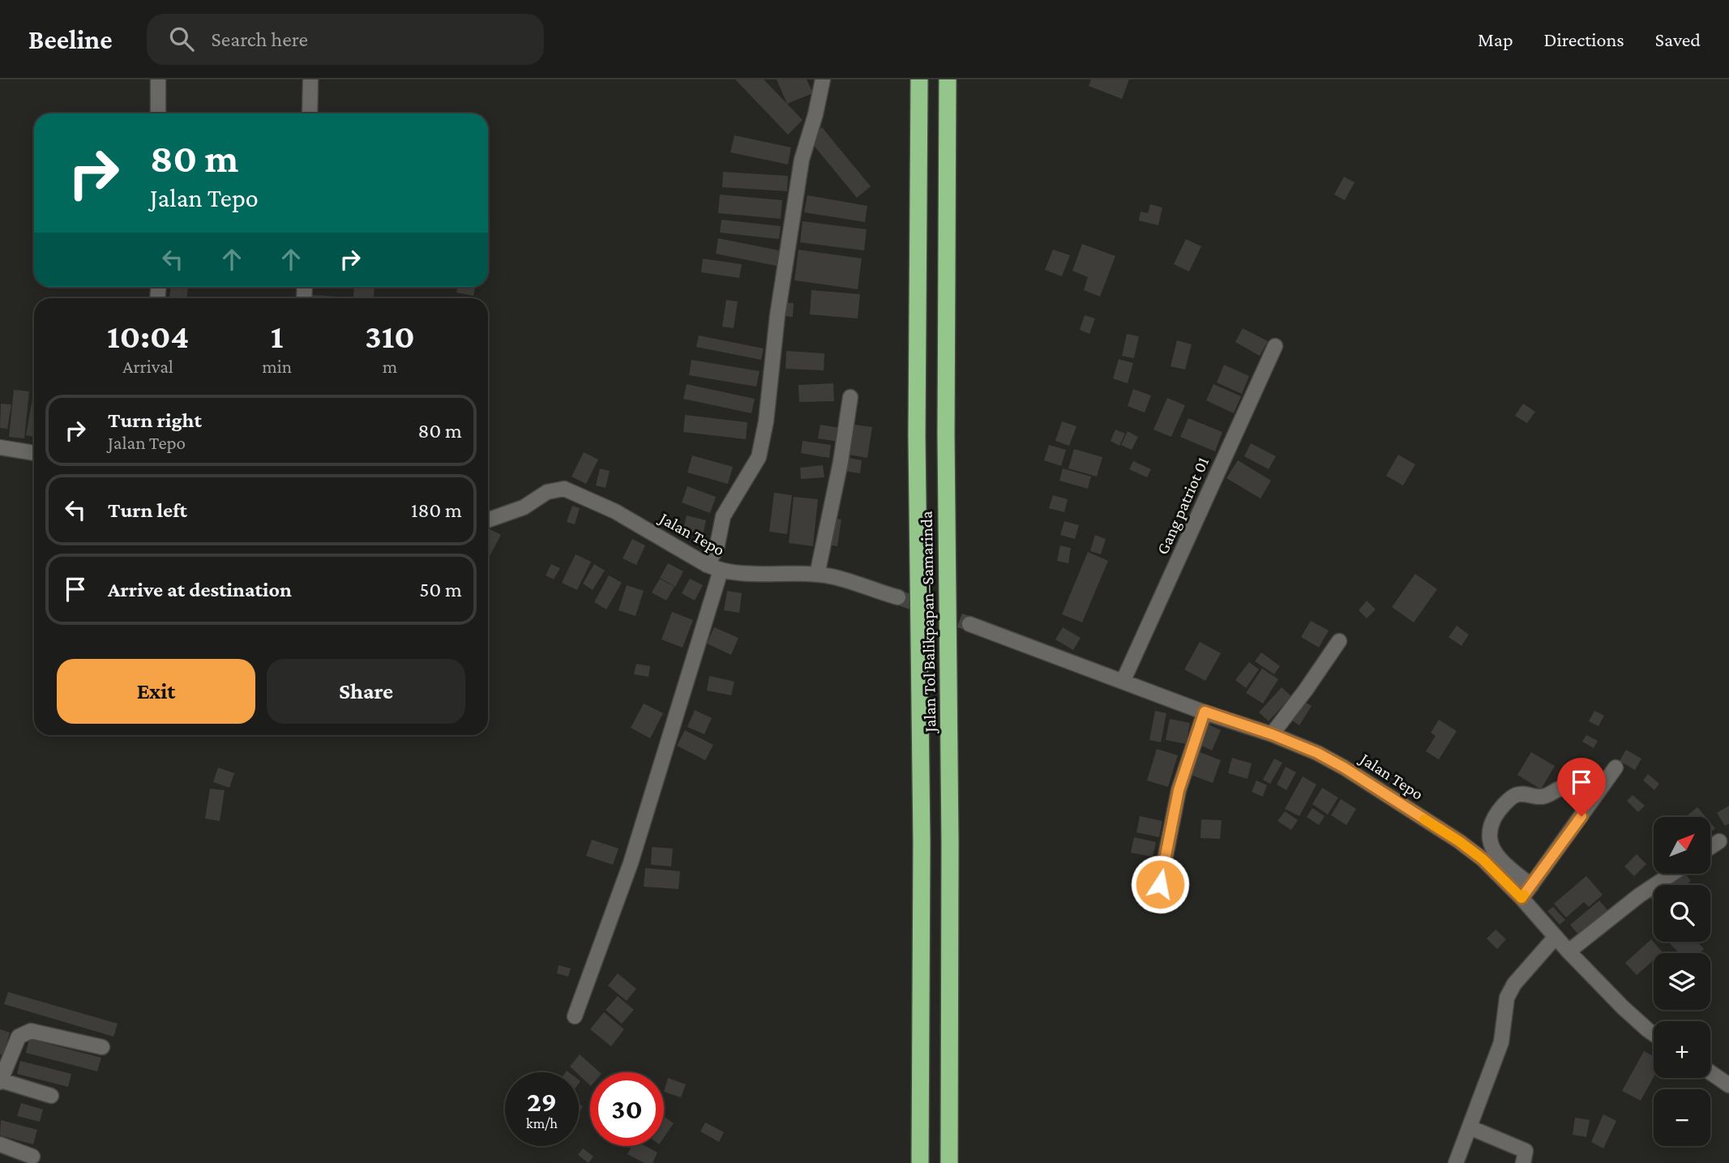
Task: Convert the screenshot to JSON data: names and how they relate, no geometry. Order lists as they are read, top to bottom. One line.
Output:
{"streets":{"highway":["Jalan Tol Balikpapan–Samarinda"],"street":["Gang patriot 01","Jalan Tepo"]},"crossings":[["Gang patriot 01","Jalan Tepo"]],"north":"top right","page":{"header":"Beeline","search":"Search here","nav":["Map","Directions","Saved"],"turn":["80 m","Jalan Tepo"],"eta":["10:04","Arrival","1","min","310","m"],"list":[{"name":"Turn right","note":"Jalan Tepo","value":"80 m"},{"name":"Turn left","value":"180 m"},{"name":"Arrive at destination","value":"50 m"}],"buttons":["Exit","Share"],"map_buttons":["+","−"],"speed":"29 km/h","limit":"30"}}
